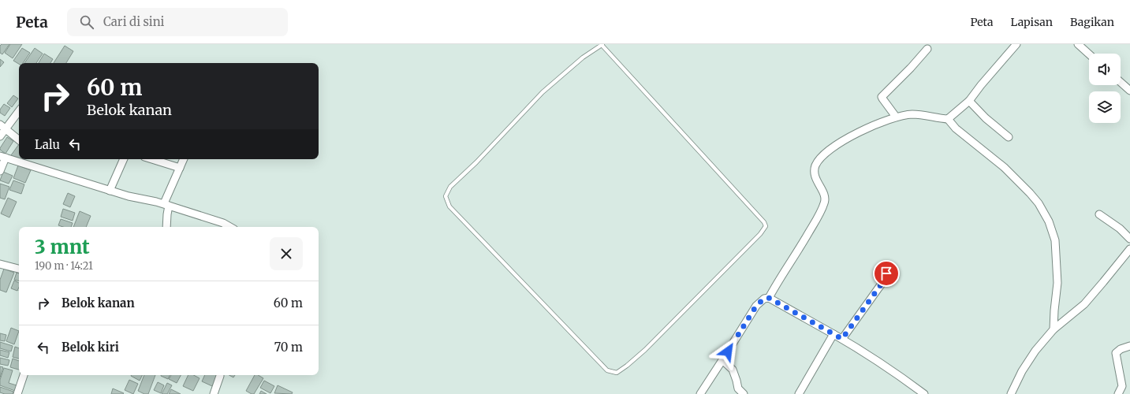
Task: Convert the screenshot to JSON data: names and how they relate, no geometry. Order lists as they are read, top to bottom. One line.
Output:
{"page":{"header":"Peta","search":"Cari di sini","nav":["Peta","Lapisan","Bagikan"],"turn":["60 m","Belok kanan"],"then":"Lalu","heading":["3 mnt","190 m · 14:21"],"list":[{"name":"Belok kanan","value":"60 m"},{"name":"Belok kiri","value":"70 m"}]}}
